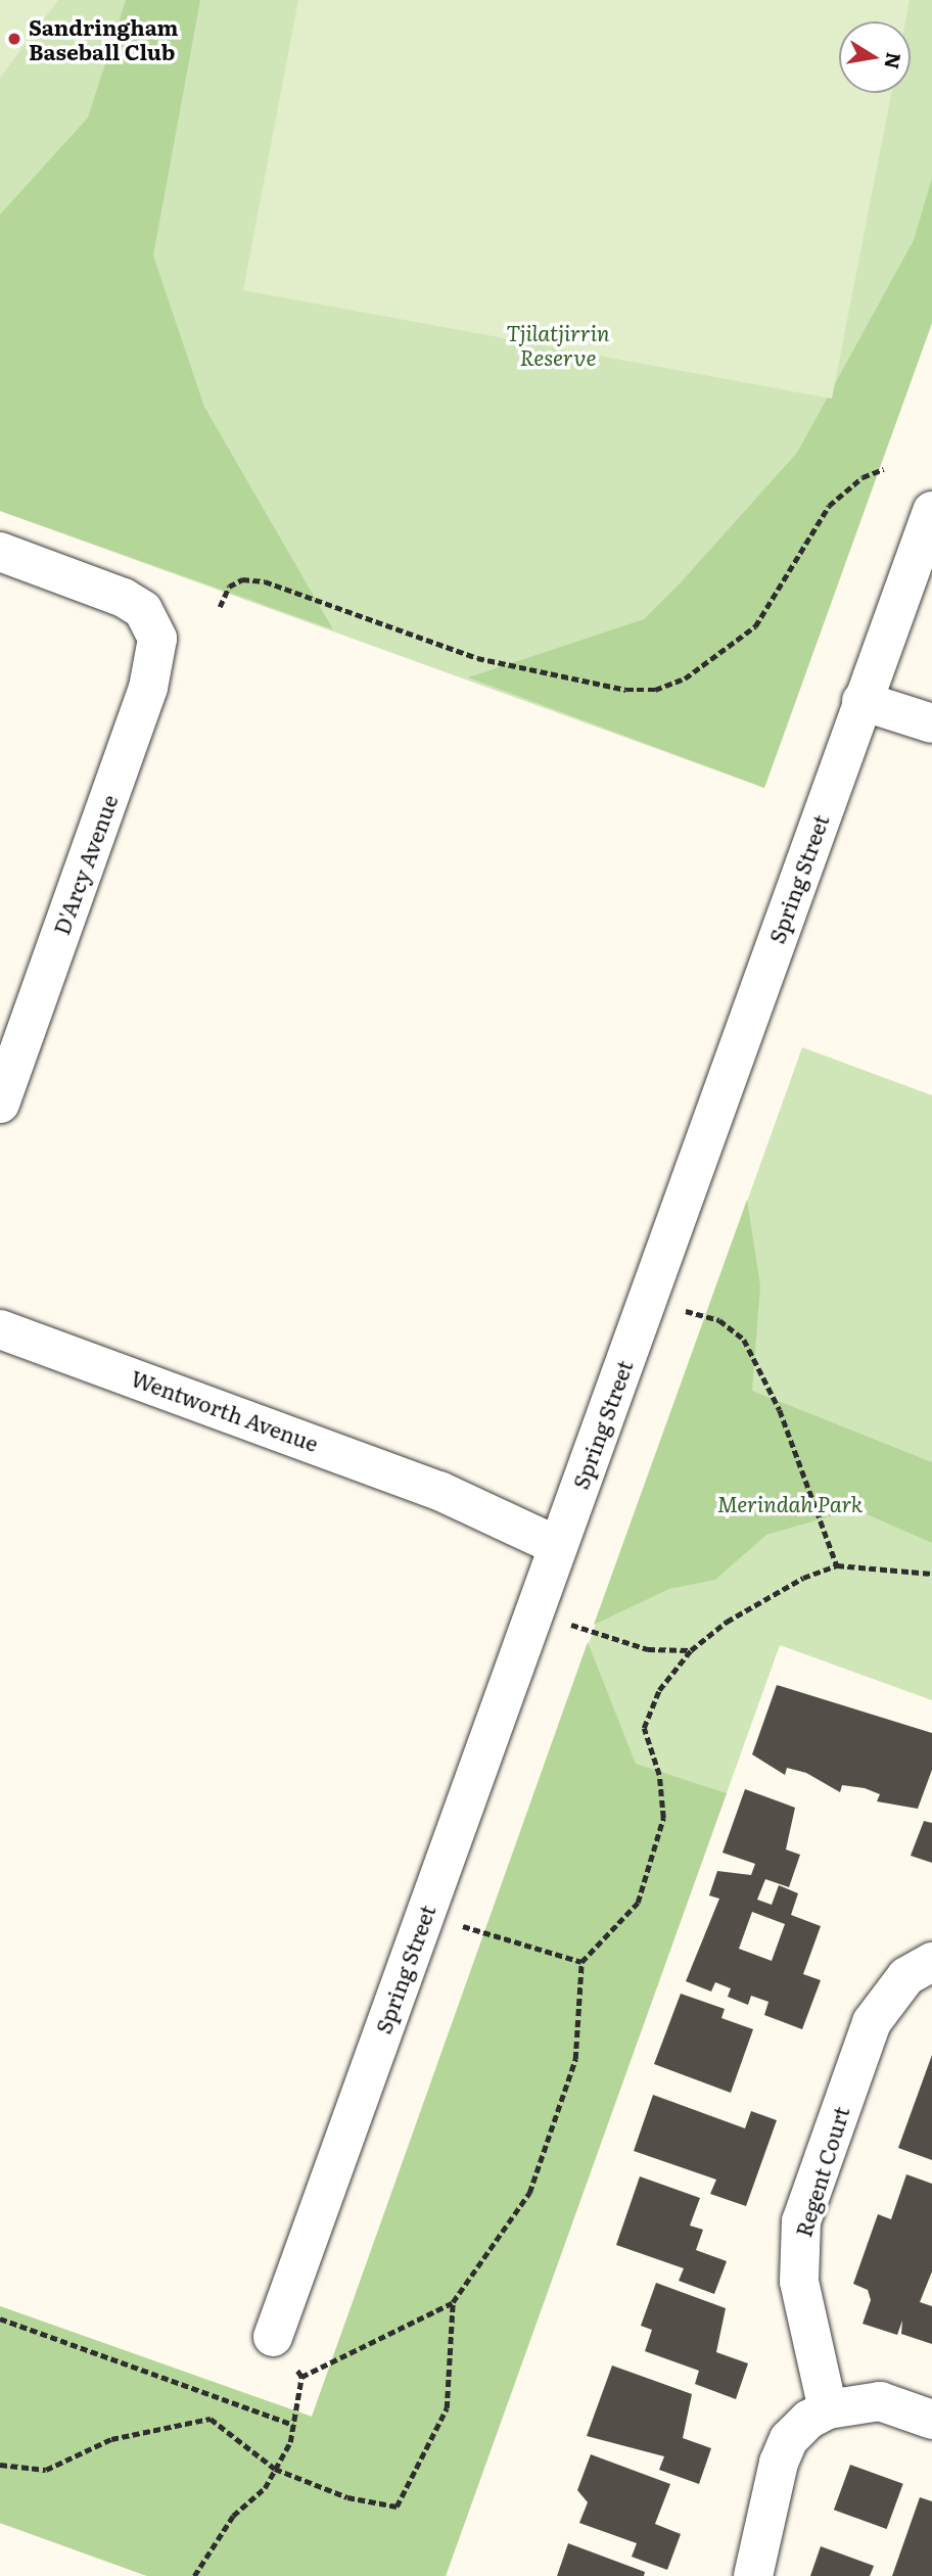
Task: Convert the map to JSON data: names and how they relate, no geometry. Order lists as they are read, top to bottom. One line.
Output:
{"streets":{"street":["D'Arcy Avenue","Spring Street","Wentworth Avenue","Regent Court"]},"crossings":[["Spring Street","Wentworth Avenue"]],"parks":["Tjilatjirrin Reserve","Merindah Park"],"places":["Sandringham Baseball Club"],"north":"right"}
